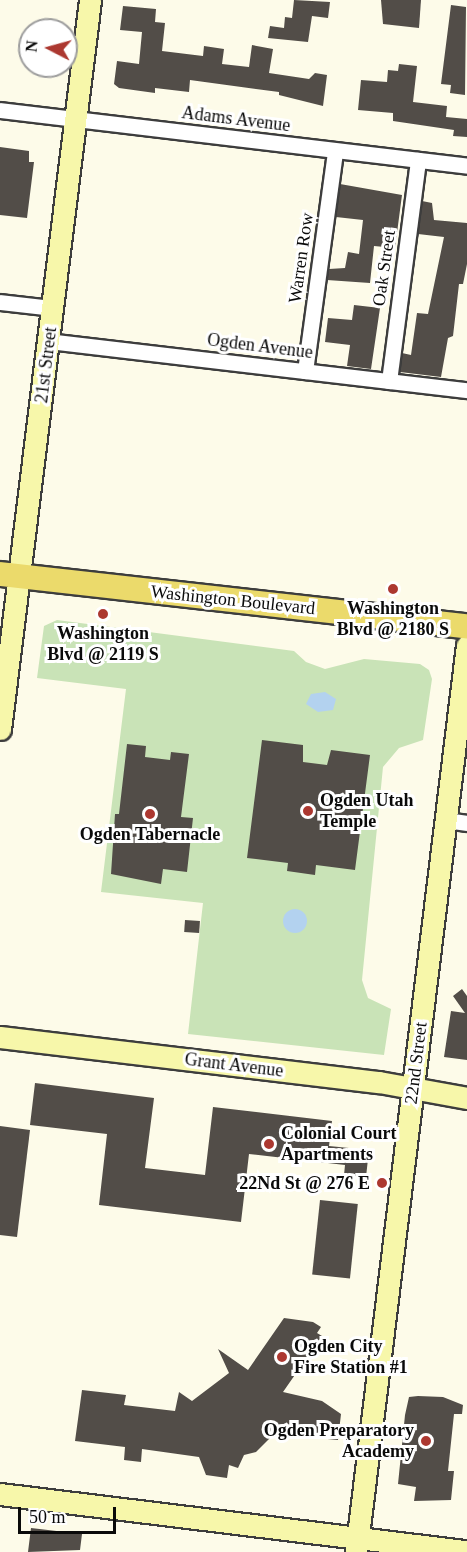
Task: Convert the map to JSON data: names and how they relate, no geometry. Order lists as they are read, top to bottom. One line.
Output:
{"streets":{"main road":["Washington Boulevard"],"street":["Adams Avenue","Warren Row","Oak Street","Ogden Avenue","21st Street","22nd Street","Grant Avenue"]},"crossings":[["Adams Avenue","Warren Row"],["Adams Avenue","Oak Street"],["Adams Avenue","21st Street"],["Warren Row","Ogden Avenue"],["Oak Street","Ogden Avenue"],["Ogden Avenue","21st Street"],["21st Street","Washington Boulevard"],["22nd Street","Grant Avenue"]],"places":["Washington Blvd @ 2180 S","Washington Blvd @ 2119 S","Ogden Utah Temple","Ogden Tabernacle","Colonial Court Apartments","22Nd St @ 276 E","Ogden City Fire Station #1","Ogden Preparatory Academy"],"scale_bar":"50 m","north":"left"}
